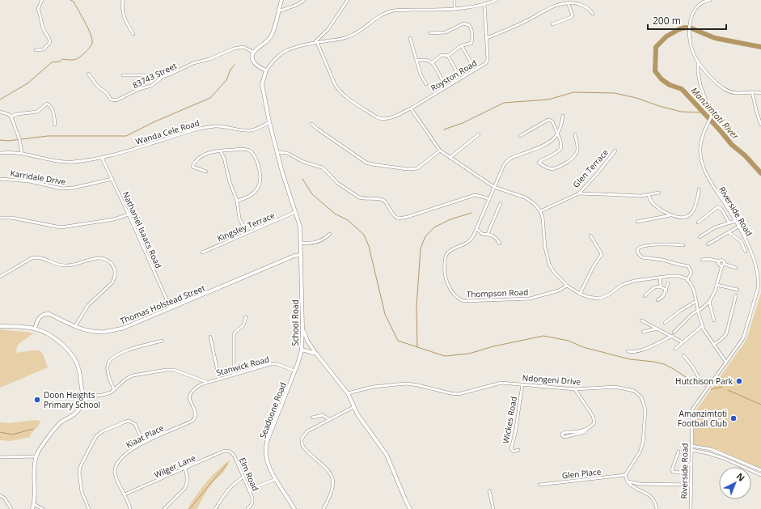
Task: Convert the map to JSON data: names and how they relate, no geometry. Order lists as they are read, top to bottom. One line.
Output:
{"streets":{"street":["83743 Street","Royston Road","Wanda Cele Road","Glen Terrace","Karridale Drive","Riverside Road","Kingsley Terrace","Nathaniel Isaacs Road","Thompson Road","Thomas Holstead Street","School Road","Stanwick Road","Ndongeni Drive","Seadoone Road","Wickes Road","Kiaat Place","Wilger Lane","Glen Place","Elm Road"]},"crossings":[["Wanda Cele Road","Nathaniel Isaacs Road"],["Wanda Cele Road","School Road"],["Karridale Drive","Nathaniel Isaacs Road"],["Kingsley Terrace","School Road"],["Nathaniel Isaacs Road","Thomas Holstead Street"],["Thomas Holstead Street","School Road"],["School Road","Seadoone Road"],["Stanwick Road","Seadoone Road"],["Stanwick Road","Kiaat Place"],["Ndongeni Drive","Wickes Road"],["Ndongeni Drive","Glen Place"],["Kiaat Place","Wilger Lane"],["Wilger Lane","Elm Road"]],"water":["Manzimtoti River"],"places":["Hutchison Park","Doon Heights Primary School","Amanzimtoti Football Club"],"scale_bar":"200 m","north":"top right"}
